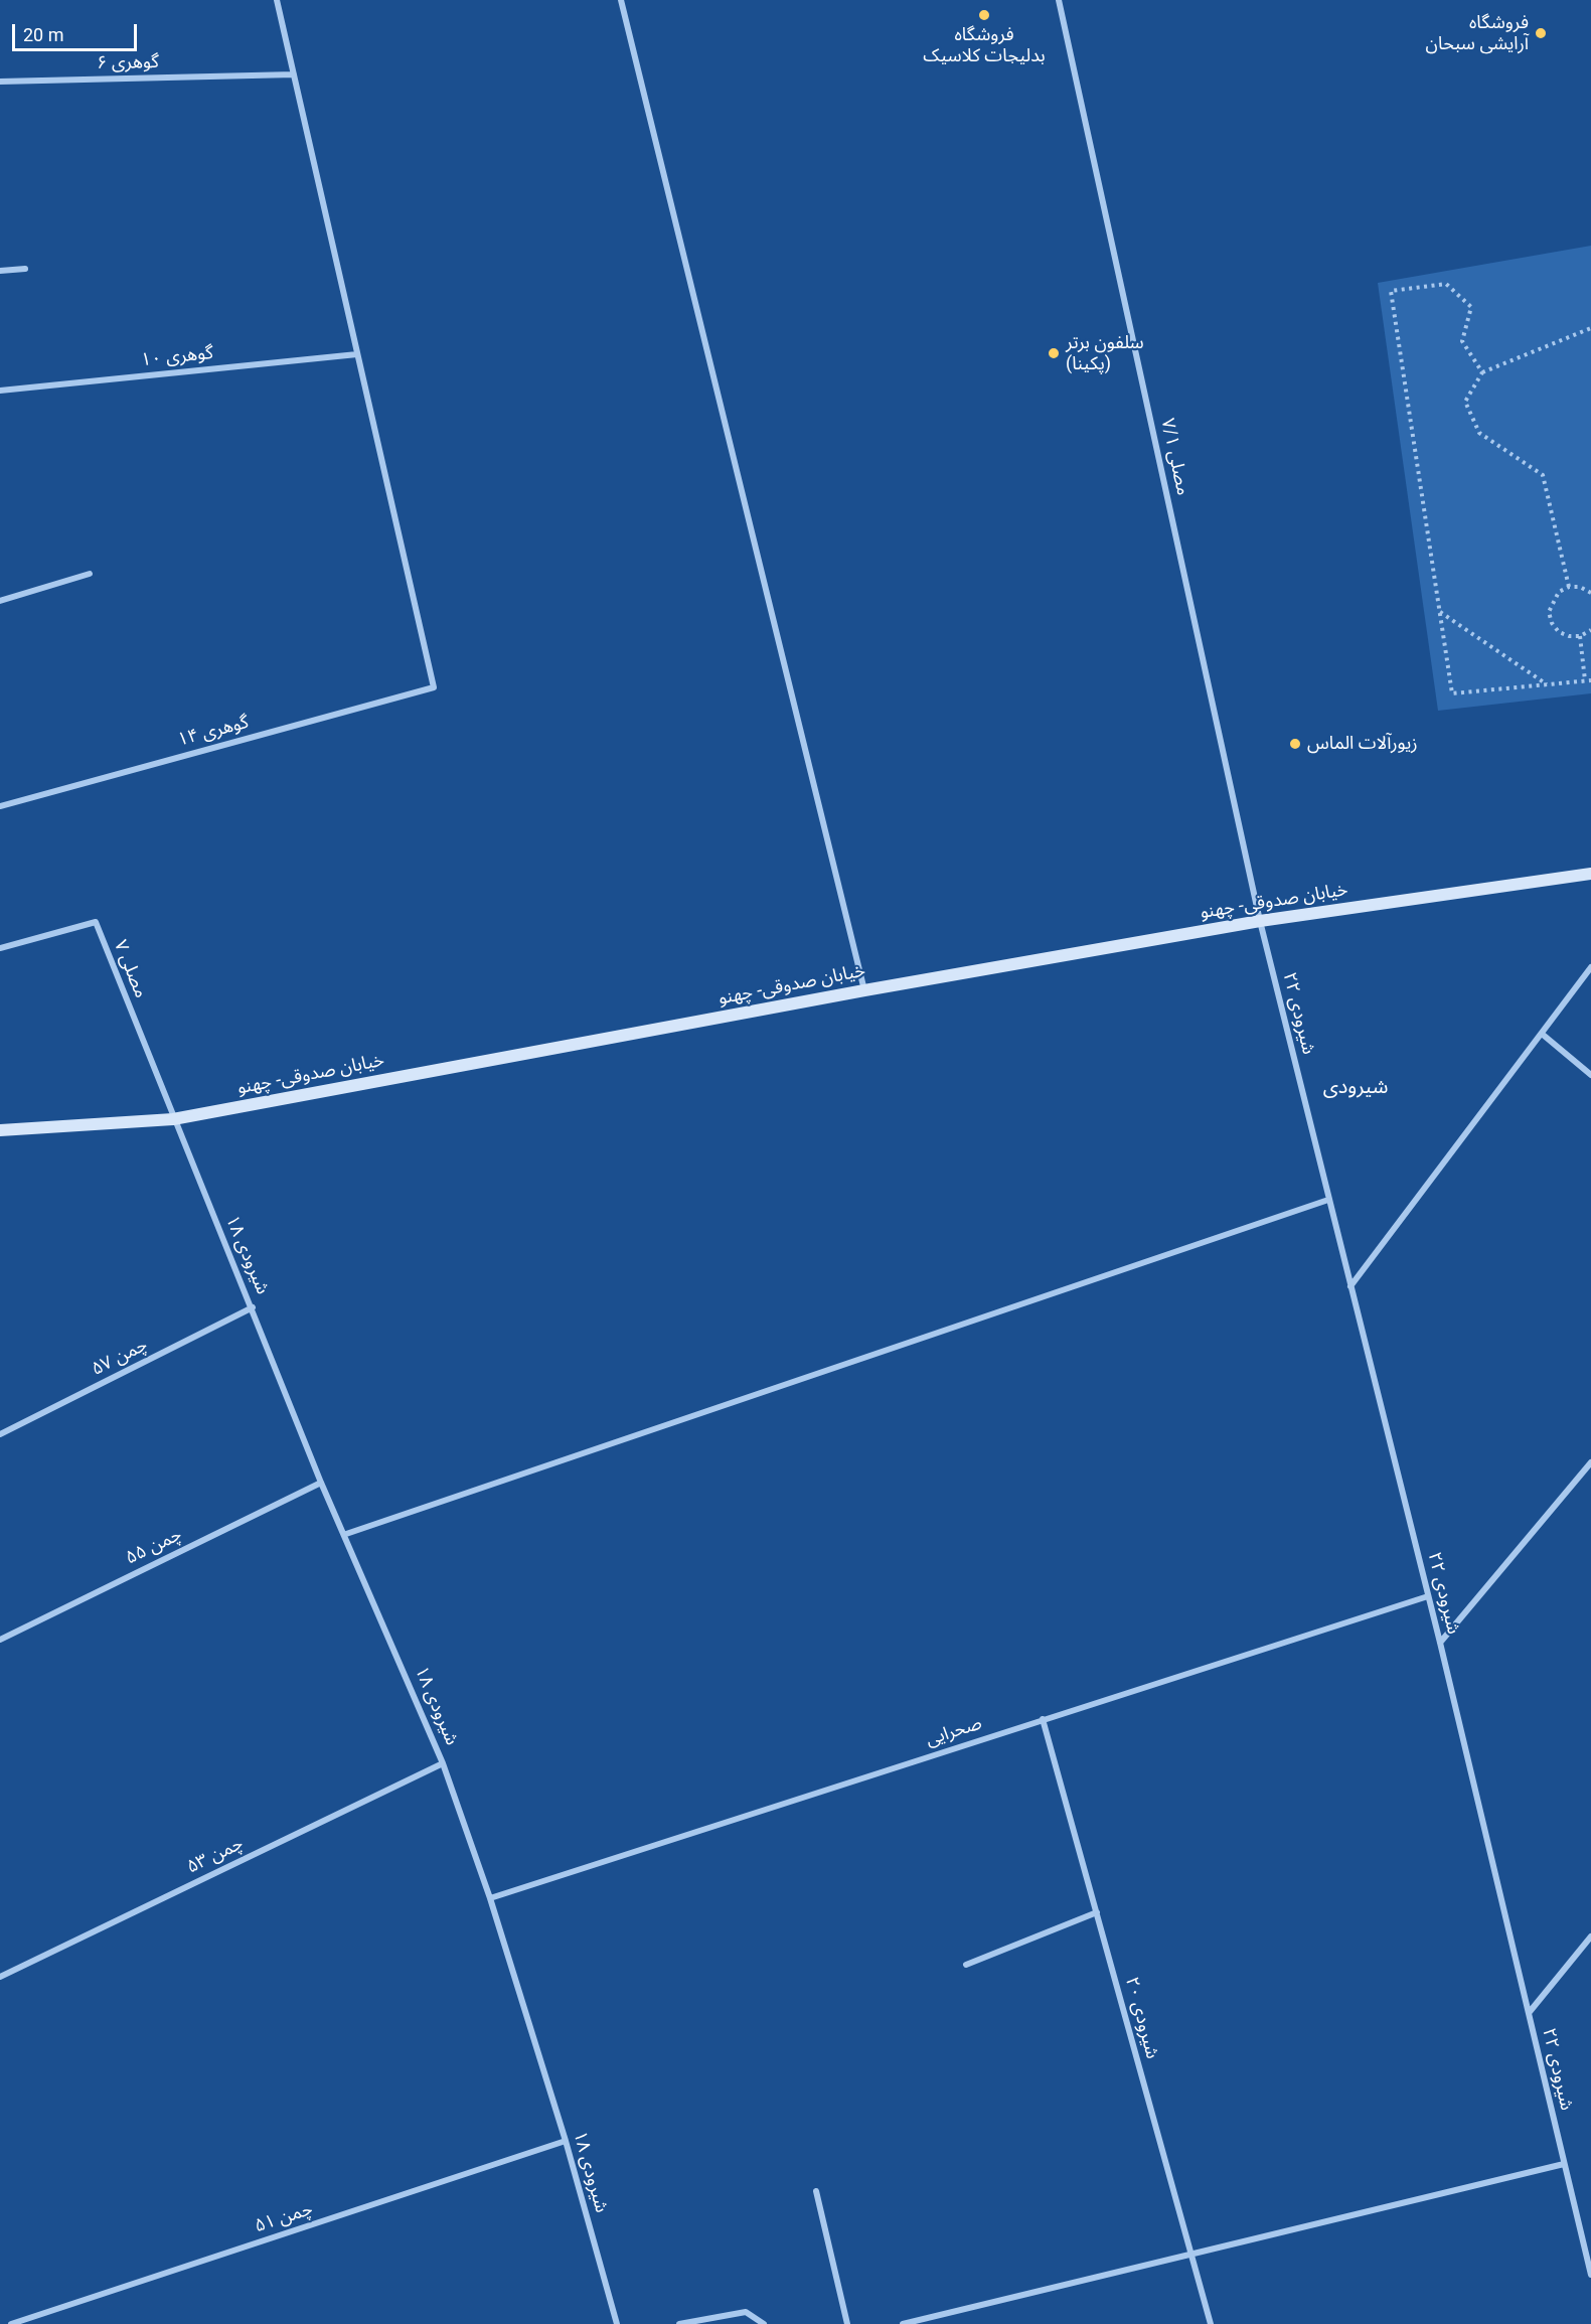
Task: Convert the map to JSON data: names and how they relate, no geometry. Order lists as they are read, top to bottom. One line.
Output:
{"streets":{"street":["گوهری ۶","گوهری ۱۰","مصلی ۷/۱","گوهری ۱۴","خیابان صدوقی- چهنو","مصلی ۷","شیرودی ۲۲","شیرودی ۱۸","چمن ۵۷","چمن ۵۵","صحرایی","چمن ۵۳","شیرودی ۲۰","چمن ۵۱"]},"crossings":[["گوهری ۱۰","گوهری ۱۴"],["مصلی ۷/۱","خیابان صدوقی- چهنو"],["مصلی ۷/۱","شیرودی ۲۲"],["خیابان صدوقی- چهنو","مصلی ۷"],["خیابان صدوقی- چهنو","شیرودی ۲۲"],["خیابان صدوقی- چهنو","شیرودی ۱۸"],["مصلی ۷","شیرودی ۱۸"],["شیرودی ۲۲","صحرایی"],["شیرودی ۱۸","چمن ۵۷"],["شیرودی ۱۸","چمن ۵۵"],["شیرودی ۱۸","صحرایی"],["شیرودی ۱۸","چمن ۵۳"],["شیرودی ۱۸","چمن ۵۱"],["صحرایی","شیرودی ۲۰"]],"districts":["شیرودی"],"places":["فروشگاه بدلیجات کلاسیک","فروشگاه آرایشی سبحان","سلفون برتر (پکینا)","زیورآلات الماس"],"scale_bar":"20 m"}
